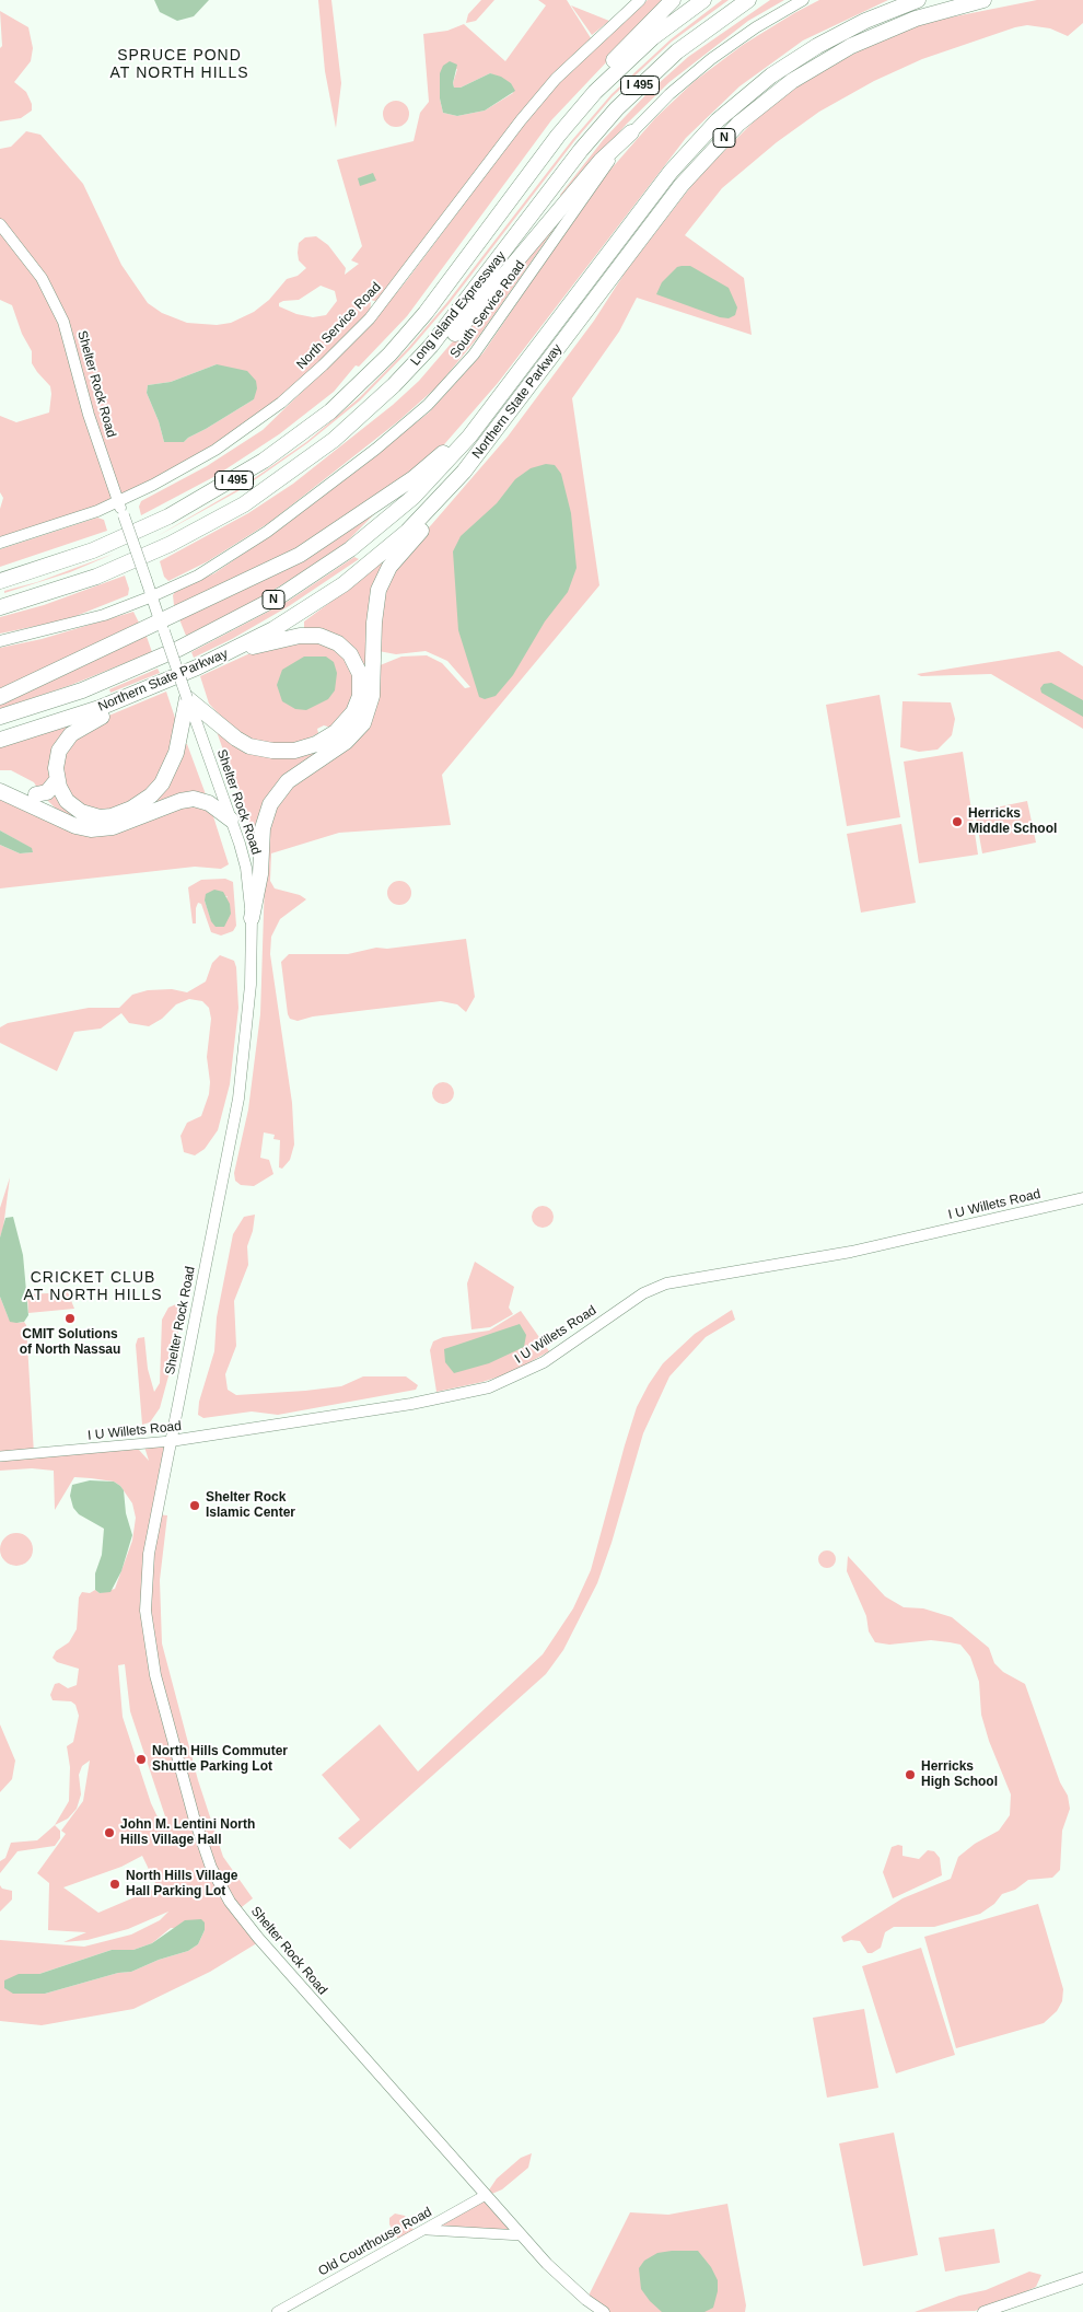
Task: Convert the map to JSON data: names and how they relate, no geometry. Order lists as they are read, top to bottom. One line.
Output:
{"streets":{"highway":["I 495","N","Long Island Expressway","Northern State Parkway"],"main road":["South Service Road","North Service Road","Shelter Rock Road","I U Willets Road"],"street":["Old Courthouse Road"]},"crossings":[["South Service Road","Shelter Rock Road"],["North Service Road","Shelter Rock Road"],["Shelter Rock Road","I U Willets Road"],["Shelter Rock Road","Old Courthouse Road"]],"districts":["SPRUCE POND AT NORTH HILLS","CRICKET CLUB AT NORTH HILLS"],"places":["Herricks Middle School","CMIT Solutions of North Nassau","Shelter Rock Islamic Center","North Hills Commuter Shuttle Parking Lot","Herricks High School","John M. Lentini North Hills Village Hall","North Hills Village Hall Parking Lot"]}
